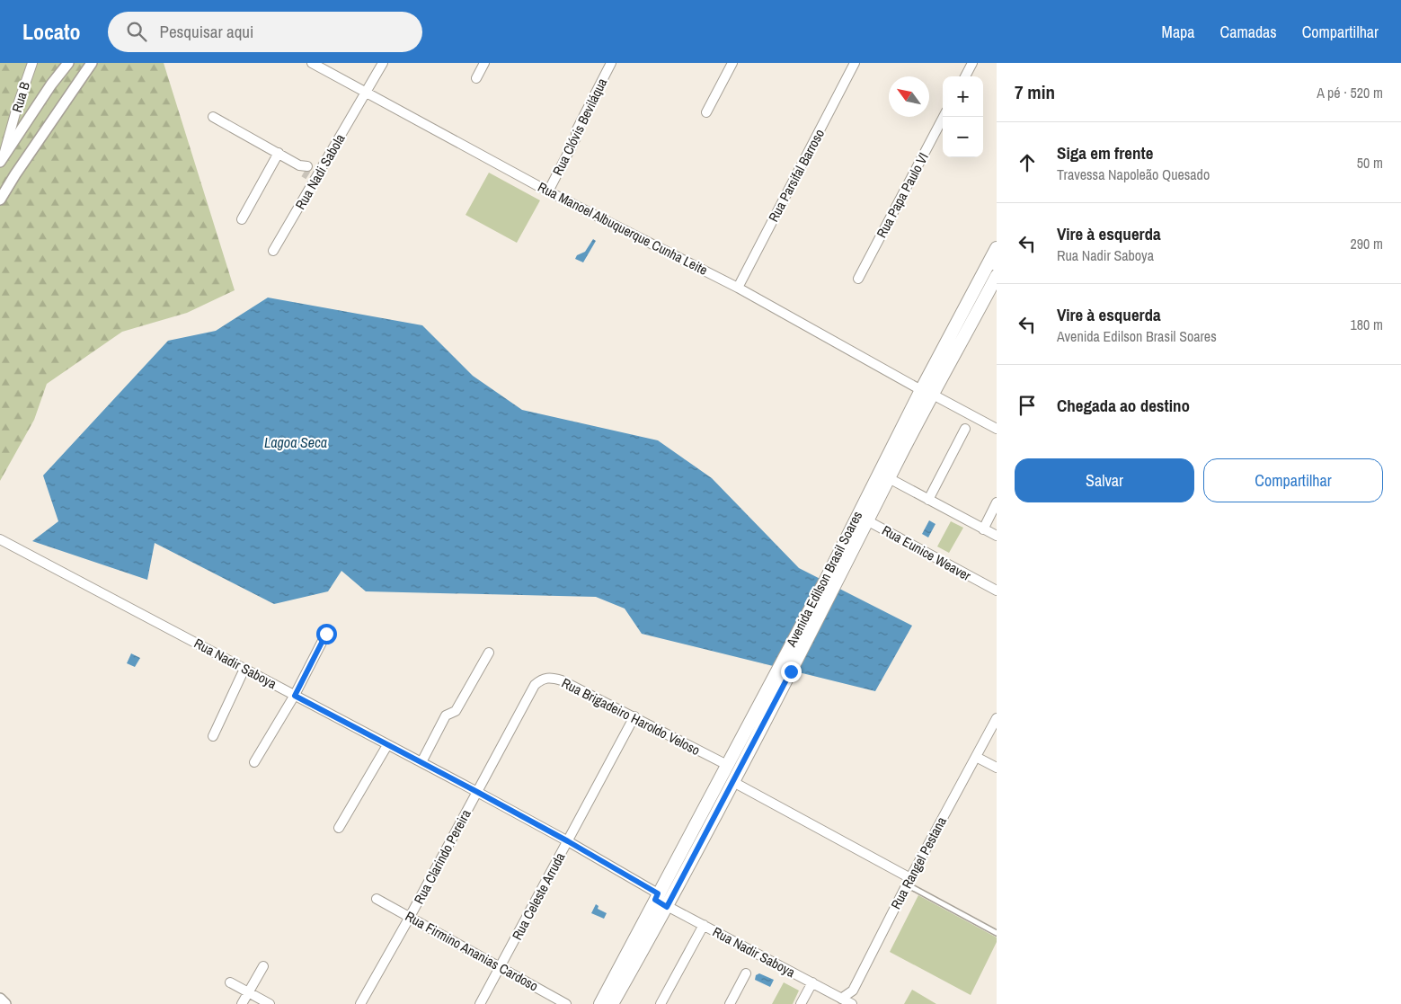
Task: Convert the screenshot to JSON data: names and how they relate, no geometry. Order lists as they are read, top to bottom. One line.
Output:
{"streets":{"main road":["Avenida Edilson Brasil Soares"],"street":["Rua B","Rua Clóvis Beviláqua","Rua Nadi Sabola","Rua Parsifal Barroso","Rua Papa Paulo VI","Rua Manoel Albuquerque Cunha Leite","Rua Eunice Weaver","Rua Nadir Saboya","Rua Brigadeiro Haroldo Veloso","Rua Clarindo Pereira","Rua Rangel Pestana","Rua Celeste Arruda","Rua Firmino Ananias Cardoso"]},"crossings":[["Rua Clóvis Beviláqua","Rua Manoel Albuquerque Cunha Leite"],["Rua Nadi Sabola","Rua Manoel Albuquerque Cunha Leite"],["Rua Parsifal Barroso","Rua Manoel Albuquerque Cunha Leite"],["Rua Manoel Albuquerque Cunha Leite","Avenida Edilson Brasil Soares"],["Rua Eunice Weaver","Avenida Edilson Brasil Soares"],["Avenida Edilson Brasil Soares","Rua Nadir Saboya"],["Avenida Edilson Brasil Soares","Rua Brigadeiro Haroldo Veloso"],["Rua Nadir Saboya","Rua Clarindo Pereira"],["Rua Nadir Saboya","Rua Rangel Pestana"],["Rua Nadir Saboya","Rua Celeste Arruda"],["Rua Brigadeiro Haroldo Veloso","Rua Clarindo Pereira"],["Rua Brigadeiro Haroldo Veloso","Rua Celeste Arruda"],["Rua Clarindo Pereira","Rua Firmino Ananias Cardoso"],["Rua Celeste Arruda","Rua Firmino Ananias Cardoso"]],"water":["Lagoa Seca"],"north":"top left","page":{"header":"Locato","search":"Pesquisar aqui","nav":["Mapa","Camadas","Compartilhar"],"heading":["7 min","A pé · 520 m"],"map_buttons":["+","−"],"list":[["Siga em frente","Travessa Napoleão Quesado","50 m"],["Vire à esquerda","Rua Nadir Saboya","290 m"],["Vire à esquerda","Avenida Edilson Brasil Soares","180 m"],"Chegada ao destino"],"buttons":["Salvar","Compartilhar"]}}
